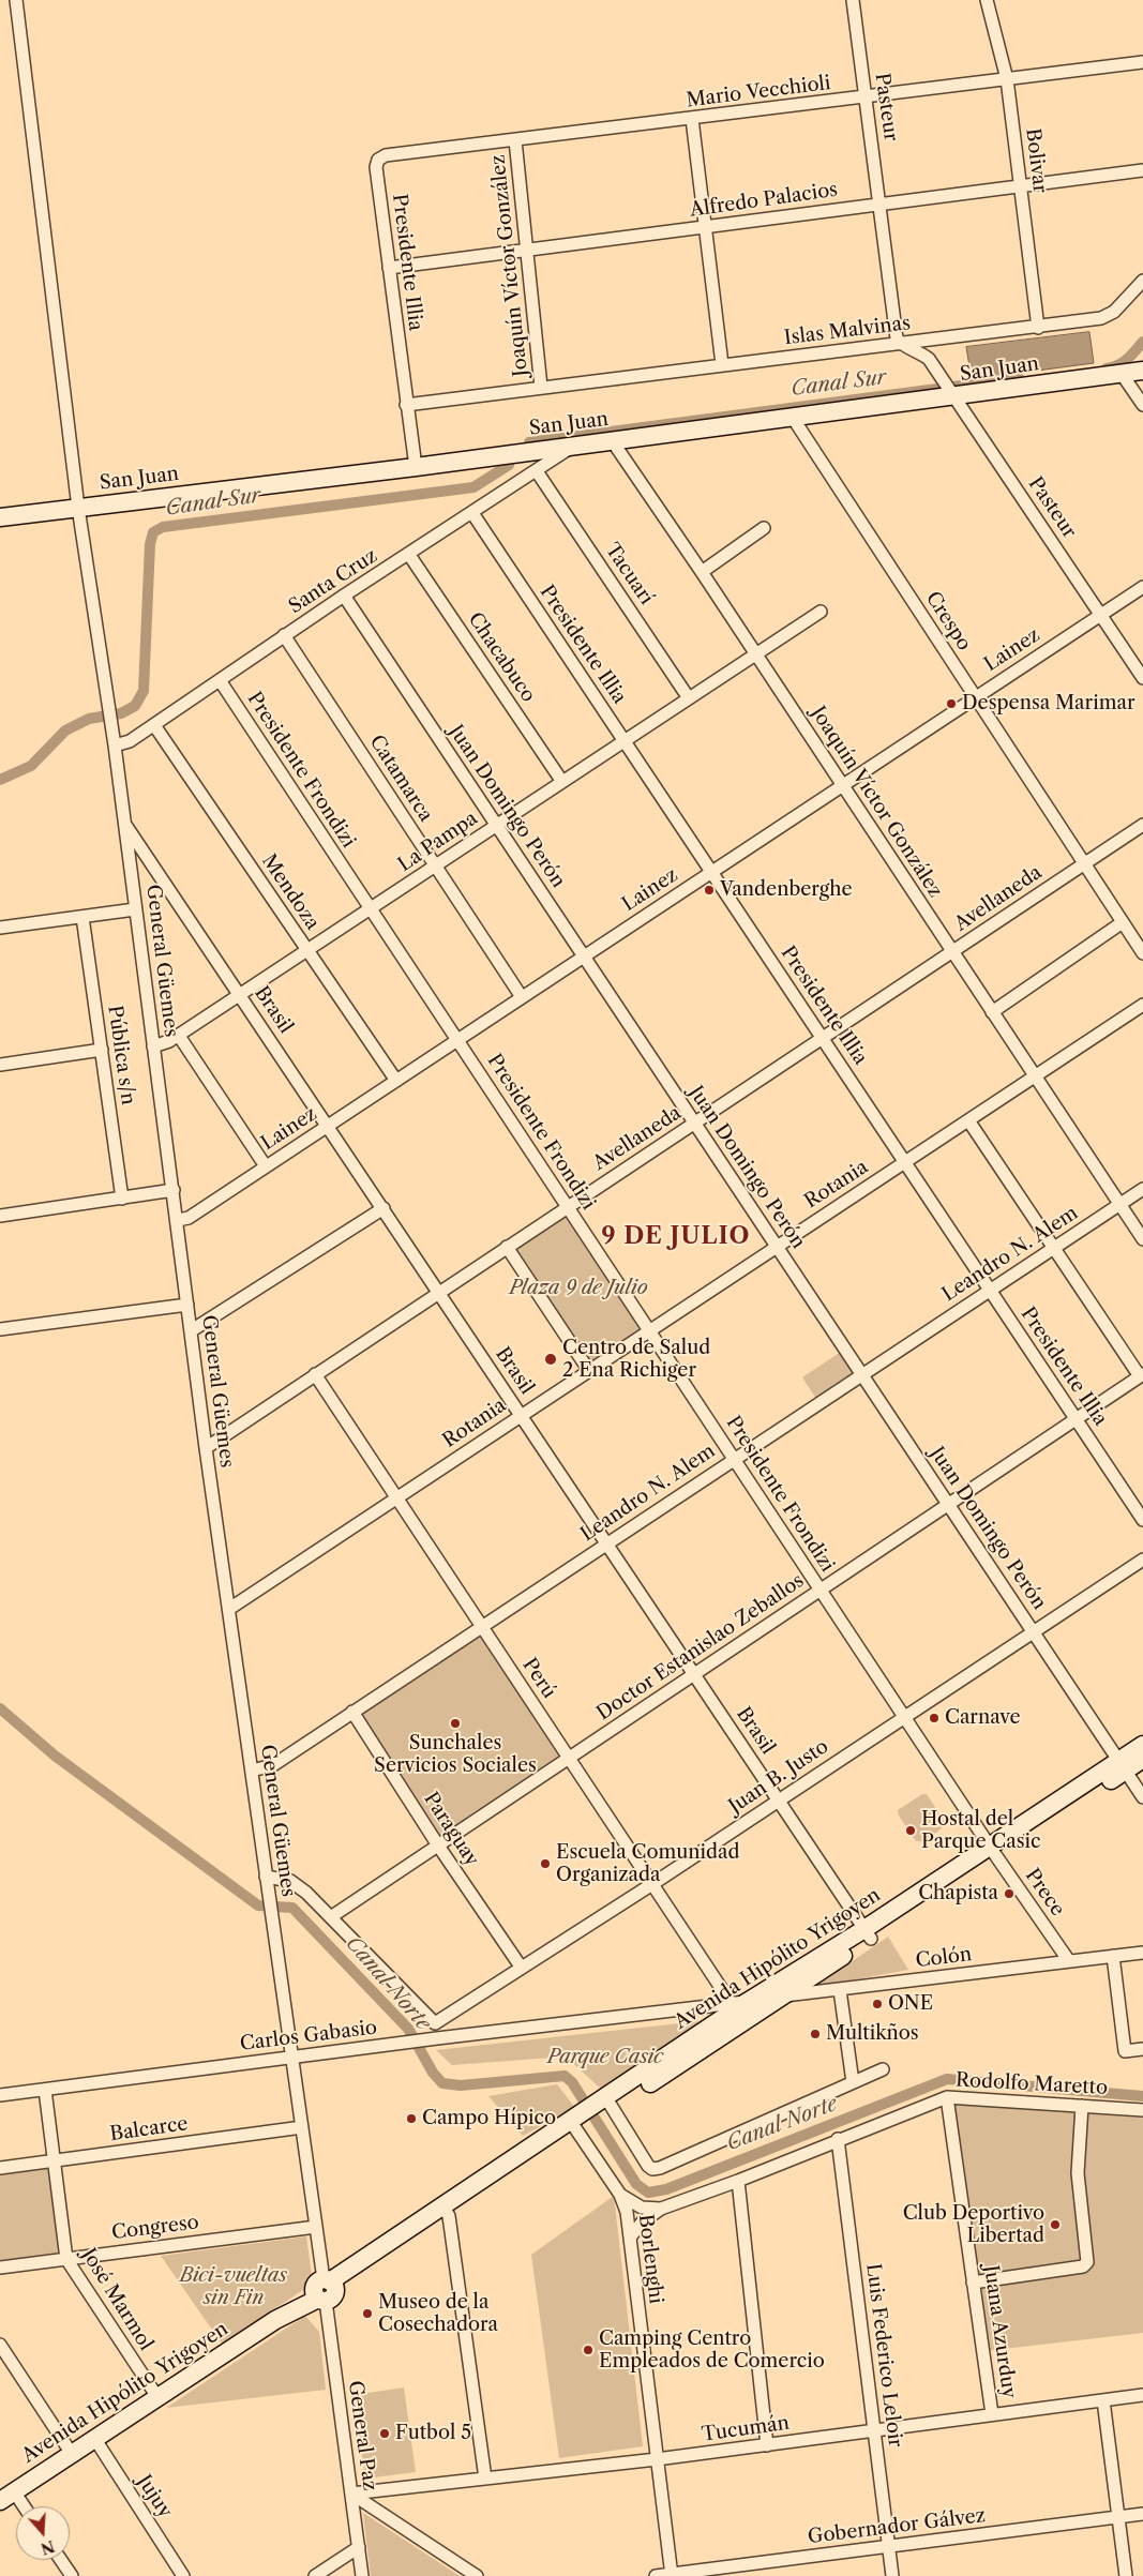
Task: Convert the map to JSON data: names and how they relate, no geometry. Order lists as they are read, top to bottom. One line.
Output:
{"streets":{"street":["Mario Vecchioli","Pasteur","Bolivar","Alfredo Palacios","Presidente Illia","Joaquín Víctor González","Islas Malvinas","San Juan","Tacuarí","Santa Cruz","Crespo","Lainez","Chacabuco","Presidente Frondizi","Catamarca","Juan Domingo Perón","La Pampa","Mendoza","Avellaneda","General Güemes","Brasil","Pública s/n","Rotania","Leandro N. Alem","Doctor Estanislao Zeballos","Perú","Juan B. Justo","Paraguay","Prece","Colón","Avenida Hipólito Yrigoyen","Carlos Gabasio","Rodolfo Maretto","Balcarce","Congreso","Borlenghi","José Marmol","Juana Azurduy","Luis Federico Leloir","Tucumán","General Paz","Jujuy","Gobernador Gálvez"]},"crossings":[["Mario Vecchioli","Pasteur"],["Mario Vecchioli","Bolivar"],["Mario Vecchioli","Presidente Illia"],["Mario Vecchioli","Joaquín Víctor González"],["Pasteur","Alfredo Palacios"],["Pasteur","Islas Malvinas"],["Pasteur","San Juan"],["Pasteur","Lainez"],["Bolivar","Alfredo Palacios"],["Bolivar","Islas Malvinas"],["Alfredo Palacios","Presidente Illia"],["Alfredo Palacios","Joaquín Víctor González"],["Presidente Illia","Islas Malvinas"],["Presidente Illia","San Juan"],["Presidente Illia","Santa Cruz"],["Presidente Illia","Lainez"],["Presidente Illia","La Pampa"],["Presidente Illia","Avellaneda"],["Presidente Illia","Rotania"],["Presidente Illia","Leandro N. Alem"],["Presidente Illia","Doctor Estanislao Zeballos"],["Joaquín Víctor González","Islas Malvinas"],["Joaquín Víctor González","San Juan"],["Joaquín Víctor González","Lainez"],["Joaquín Víctor González","La Pampa"],["Joaquín Víctor González","Avellaneda"],["Joaquín Víctor González","Rotania"],["Joaquín Víctor González","Leandro N. Alem"],["San Juan","Santa Cruz"],["San Juan","Crespo"],["San Juan","General Güemes"],["Tacuarí","Santa Cruz"],["Tacuarí","La Pampa"],["Santa Cruz","Chacabuco"],["Santa Cruz","Presidente Frondizi"],["Santa Cruz","Catamarca"],["Santa Cruz","Juan Domingo Perón"],["Santa Cruz","Mendoza"],["Santa Cruz","General Güemes"],["Crespo","Lainez"],["Crespo","Avellaneda"],["Lainez","Presidente Frondizi"],["Lainez","Catamarca"],["Lainez","Juan Domingo Perón"],["Lainez","Mendoza"],["Lainez","General Güemes"],["Lainez","Brasil"],["Chacabuco","La Pampa"],["Presidente Frondizi","La Pampa"],["Presidente Frondizi","Avellaneda"],["Presidente Frondizi","Rotania"],["Presidente Frondizi","Leandro N. Alem"],["Presidente Frondizi","Doctor Estanislao Zeballos"],["Presidente Frondizi","Juan B. Justo"],["Presidente Frondizi","Prece"],["Presidente Frondizi","Avenida Hipólito Yrigoyen"],["Catamarca","La Pampa"],["Juan Domingo Perón","La Pampa"],["Juan Domingo Perón","Avellaneda"],["Juan Domingo Perón","Rotania"],["Juan Domingo Perón","Leandro N. Alem"],["Juan Domingo Perón","Doctor Estanislao Zeballos"],["Juan Domingo Perón","Juan B. Justo"],["Juan Domingo Perón","Avenida Hipólito Yrigoyen"],["La Pampa","Mendoza"],["La Pampa","General Güemes"],["La Pampa","Brasil"],["Avellaneda","General Güemes"],["Avellaneda","Brasil"],["Avellaneda","Perú"],["General Güemes","Brasil"],["General Güemes","Rotania"],["General Güemes","Leandro N. Alem"],["General Güemes","Avenida Hipólito Yrigoyen"],["General Güemes","Carlos Gabasio"],["General Güemes","Balcarce"],["General Güemes","Congreso"],["General Güemes","General Paz"],["Brasil","Rotania"],["Brasil","Leandro N. Alem"],["Brasil","Doctor Estanislao Zeballos"],["Brasil","Juan B. Justo"],["Brasil","Avenida Hipólito Yrigoyen"],["Rotania","Perú"],["Leandro N. Alem","Perú"],["Leandro N. Alem","Paraguay"],["Doctor Estanislao Zeballos","Perú"],["Doctor Estanislao Zeballos","Paraguay"],["Perú","Juan B. Justo"],["Perú","Colón"],["Perú","Avenida Hipólito Yrigoyen"],["Perú","Carlos Gabasio"],["Juan B. Justo","Paraguay"],["Prece","Colón"],["Prece","Avenida Hipólito Yrigoyen"],["Colón","Avenida Hipólito Yrigoyen"],["Colón","Carlos Gabasio"],["Avenida Hipólito Yrigoyen","Carlos Gabasio"],["Avenida Hipólito Yrigoyen","Borlenghi"],["Avenida Hipólito Yrigoyen","José Marmol"],["Avenida Hipólito Yrigoyen","General Paz"],["Avenida Hipólito Yrigoyen","Jujuy"],["Carlos Gabasio","José Marmol"],["Rodolfo Maretto","Juana Azurduy"],["Rodolfo Maretto","Luis Federico Leloir"],["Balcarce","José Marmol"],["Congreso","José Marmol"],["Borlenghi","Tucumán"],["Borlenghi","Gobernador Gálvez"],["Juana Azurduy","Tucumán"],["Luis Federico Leloir","Tucumán"],["Luis Federico Leloir","Gobernador Gálvez"],["Tucumán","General Paz"]],"districts":["9 DE JULIO"],"water":["Canal Sur","Canal Norte"],"parks":["Plaza 9 de Julio","Parque Casic","Bici-vueltas sin Fin"],"places":["Despensa Marimar","Vandenberghe","Centro de Salud 2 Ena Richiger","Carnave","Sunchales Servicios Sociales","Hostal del Parque Casic","Escuela Comunidad Organizada","Chapista","ONE","Multikños","Campo Hípico","Club Deportivo Libertad","Museo de la Cosechadora","Camping Centro Empleados de Comercio","Futbol 5"],"north":"bottom"}
